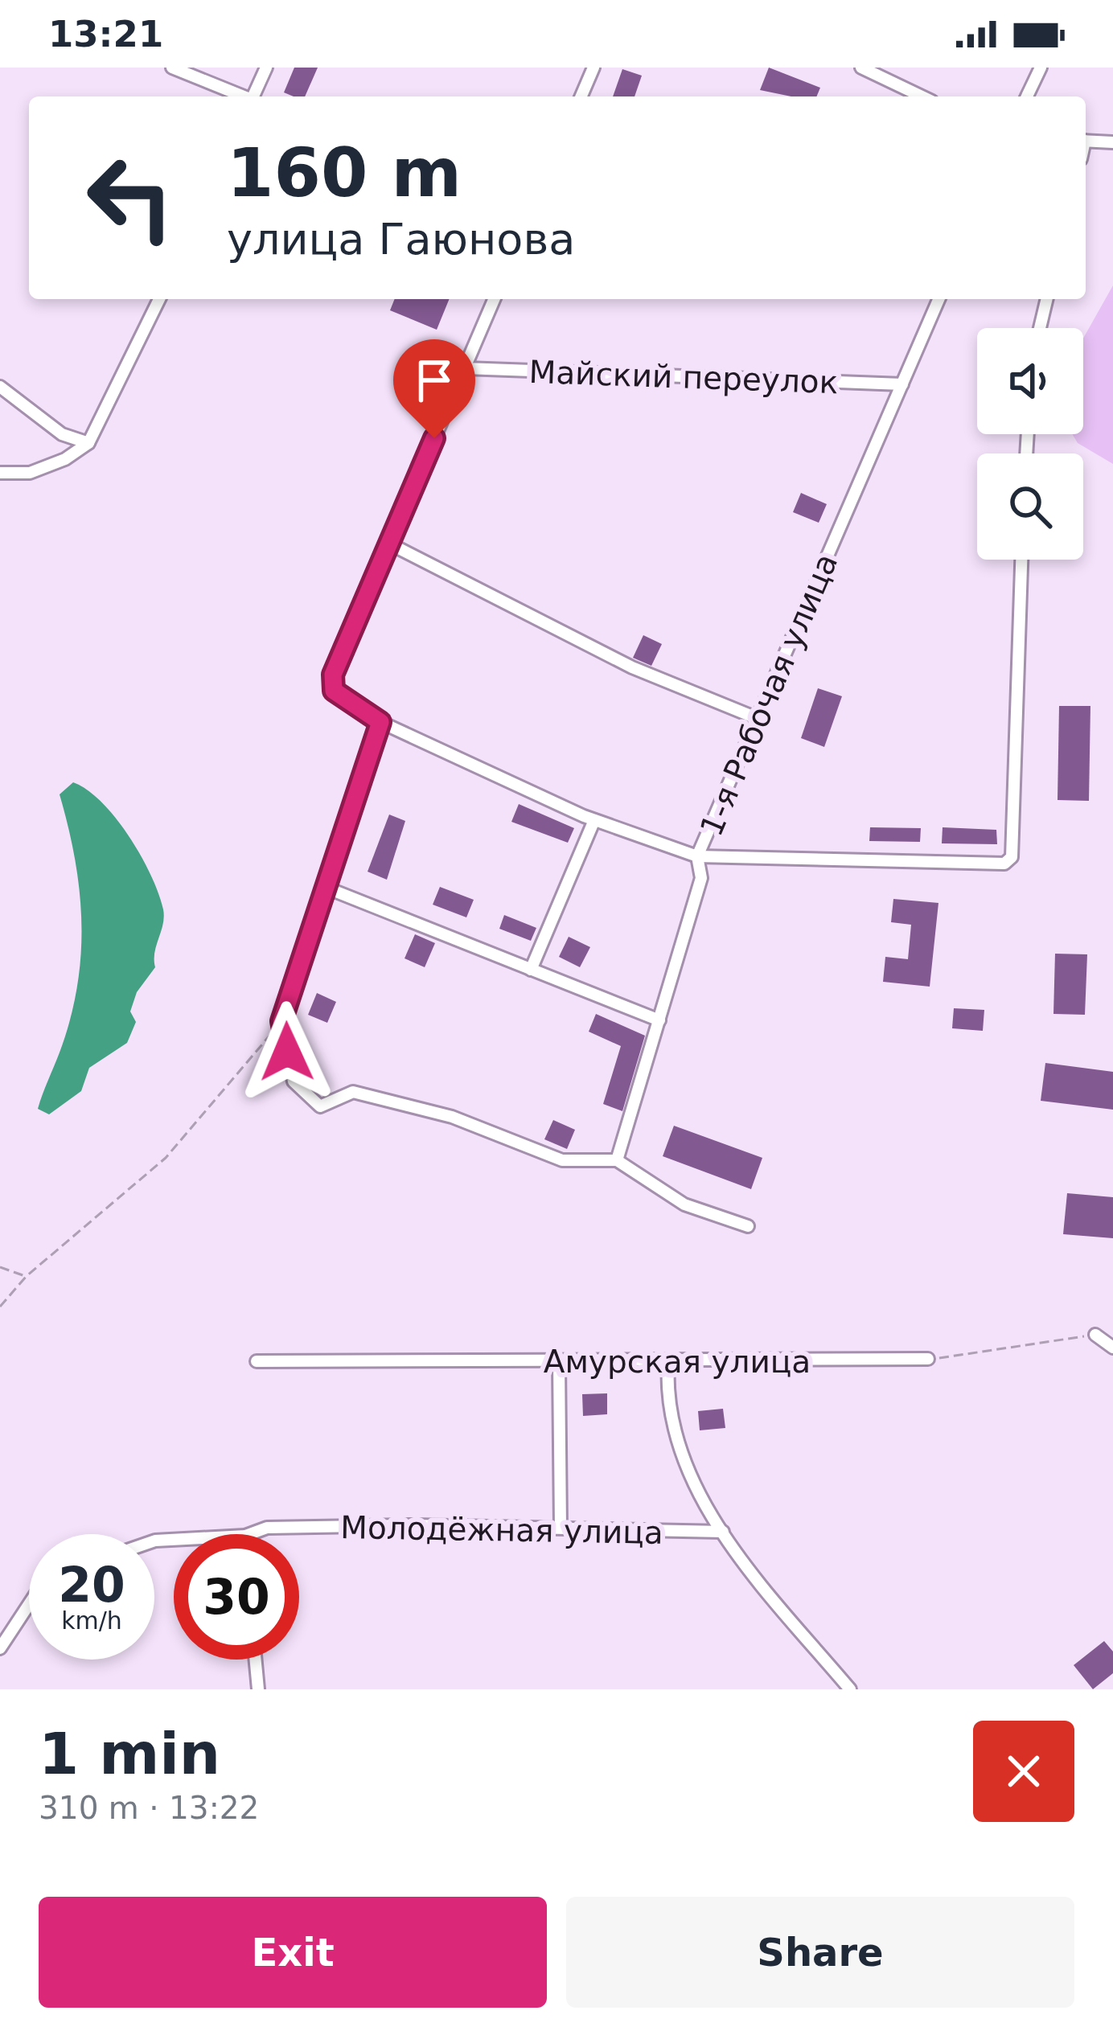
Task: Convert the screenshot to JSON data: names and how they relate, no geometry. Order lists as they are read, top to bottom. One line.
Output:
{"streets":{"street":["Майский переулок","1-я Рабочая улица","Амурская улица","Молодёжная улица"]},"crossings":[["Майский переулок","1-я Рабочая улица"]],"page":{"status":"13:21","turn":["160 m","улица Гаюнова"],"speed":"20 km/h","limit":"30","heading":["1 min","310 m · 13:22"],"buttons":["Exit","Share"]}}
